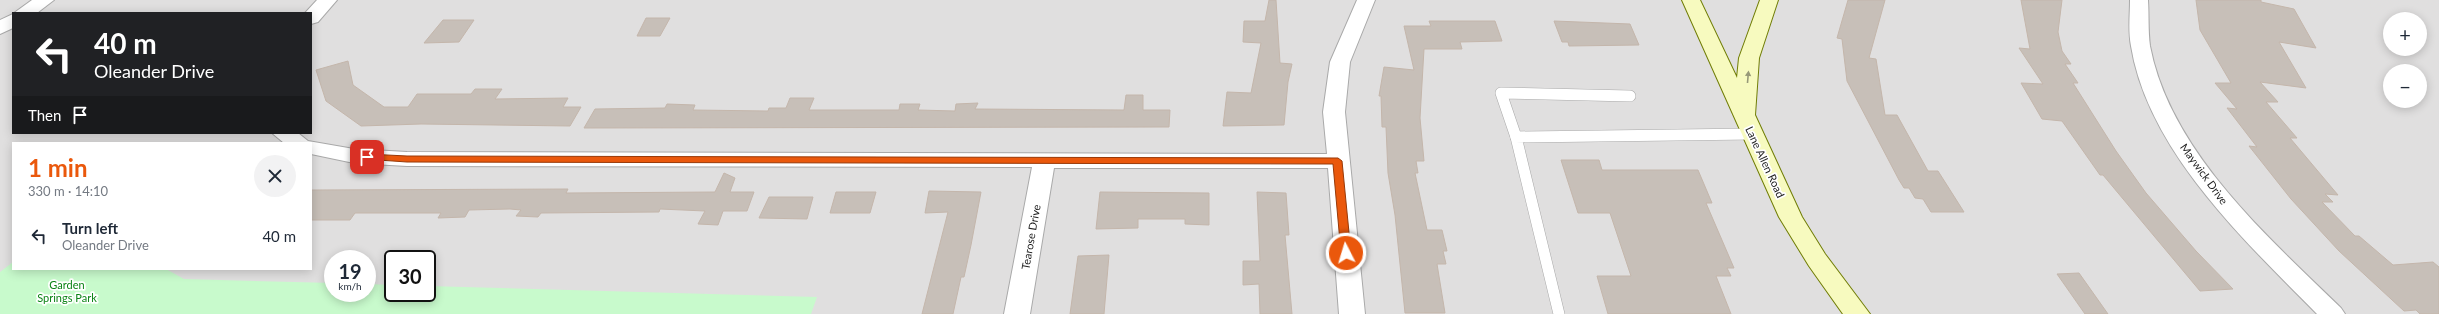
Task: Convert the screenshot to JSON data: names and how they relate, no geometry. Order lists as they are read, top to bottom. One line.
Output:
{"streets":{"main road":["Lane Allen Road"],"street":["Maywick Drive","Tearose Drive"]},"parks":["Garden Springs Park"],"page":{"map_buttons":["+","−"],"turn":["40 m","Oleander Drive"],"then":"Then","heading":["1 min","330 m · 14:10"],"list":[{"name":"Turn left","note":"Oleander Drive","value":"40 m"}],"speed":"19 km/h","limit":"30"}}
